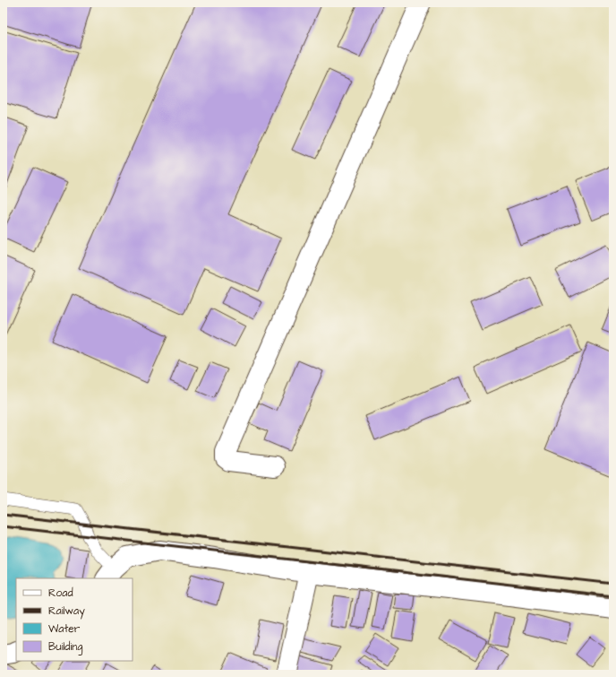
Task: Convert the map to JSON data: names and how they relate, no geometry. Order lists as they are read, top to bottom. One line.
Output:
{"legend":["Road","Railway","Water","Building"]}
